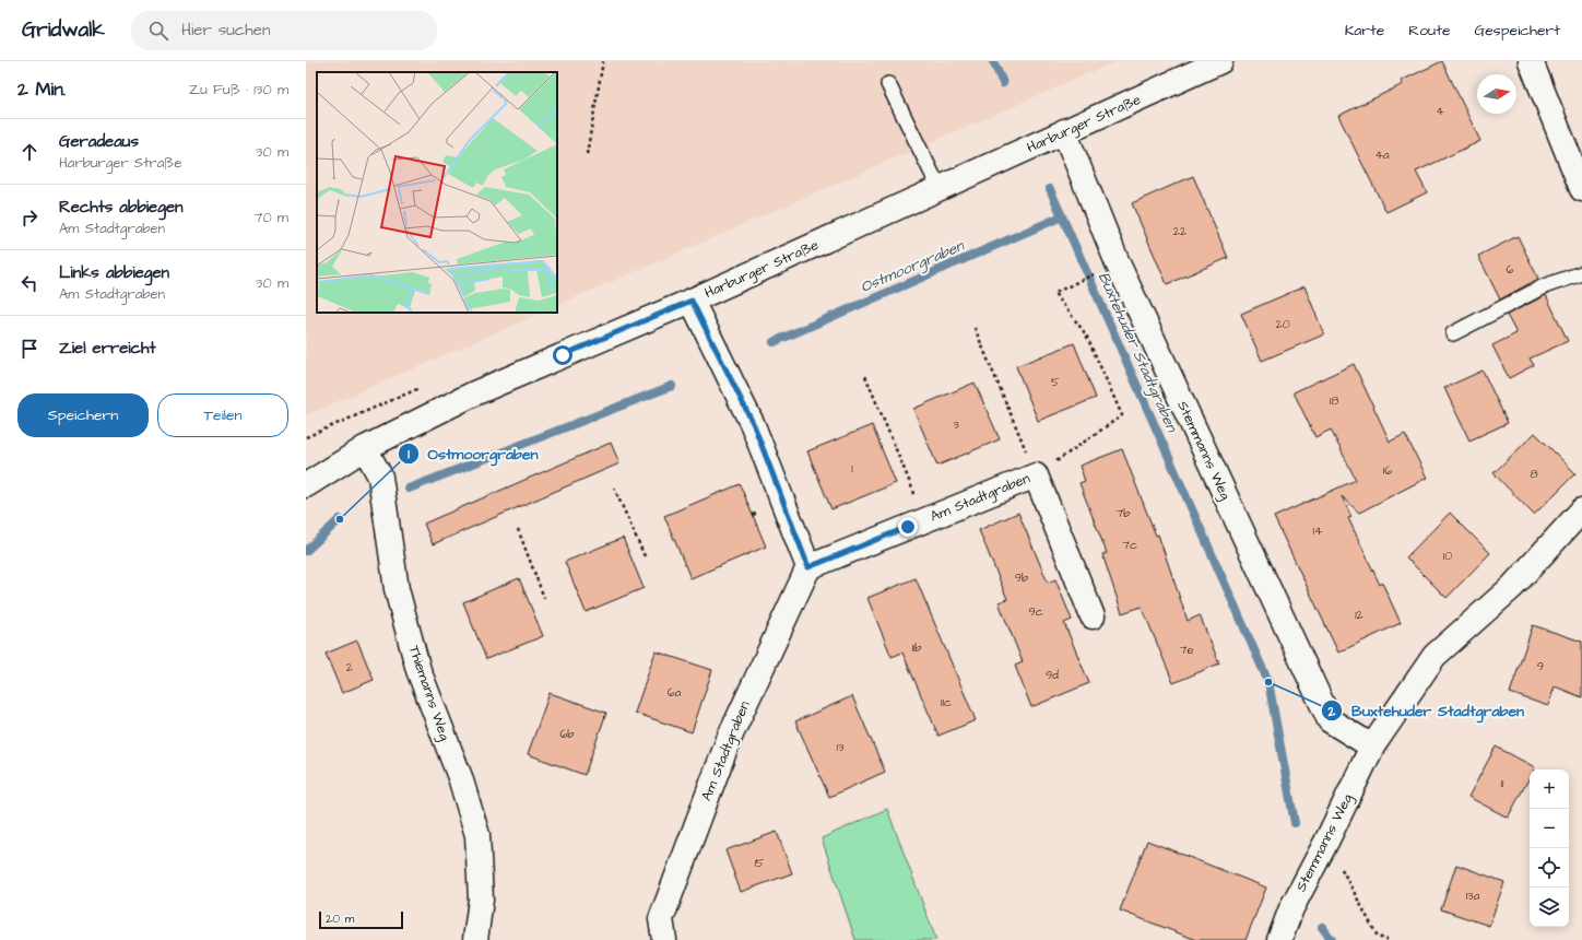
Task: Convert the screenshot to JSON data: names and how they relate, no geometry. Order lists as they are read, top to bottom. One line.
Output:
{"streets":{"street":["Harburger Straße","Stemmanns Weg","Am Stadtgraben","Thiemanns Weg"]},"crossings":[["Harburger Straße","Stemmanns Weg"],["Harburger Straße","Thiemanns Weg"]],"water":["Ostmoorgraben","Buxtehuder Stadtgraben"],"places":["Ostmoorgraben","Buxtehuder Stadtgraben"],"house_numbers":["4","4a","22","6","20","5","18","3","1","16","8","7b","14","7c","10","9b","9c","12","11b","7e","9","2","9d","6a","11c","6b","13","11","15","13a"],"scale_bar":"20 m","north":"right","page":{"header":"Gridwalk","search":"Hier suchen","nav":["Karte","Route","Gespeichert"],"heading":["2 Min.","Zu Fuß · 130 m"],"list":[["Geradeaus","Harburger Straße","30 m"],["Rechts abbiegen","Am Stadtgraben","70 m"],["Links abbiegen","Am Stadtgraben","30 m"],"Ziel erreicht"],"buttons":["Speichern","Teilen"],"map_buttons":["+","−"],"scale":"20 m"}}
